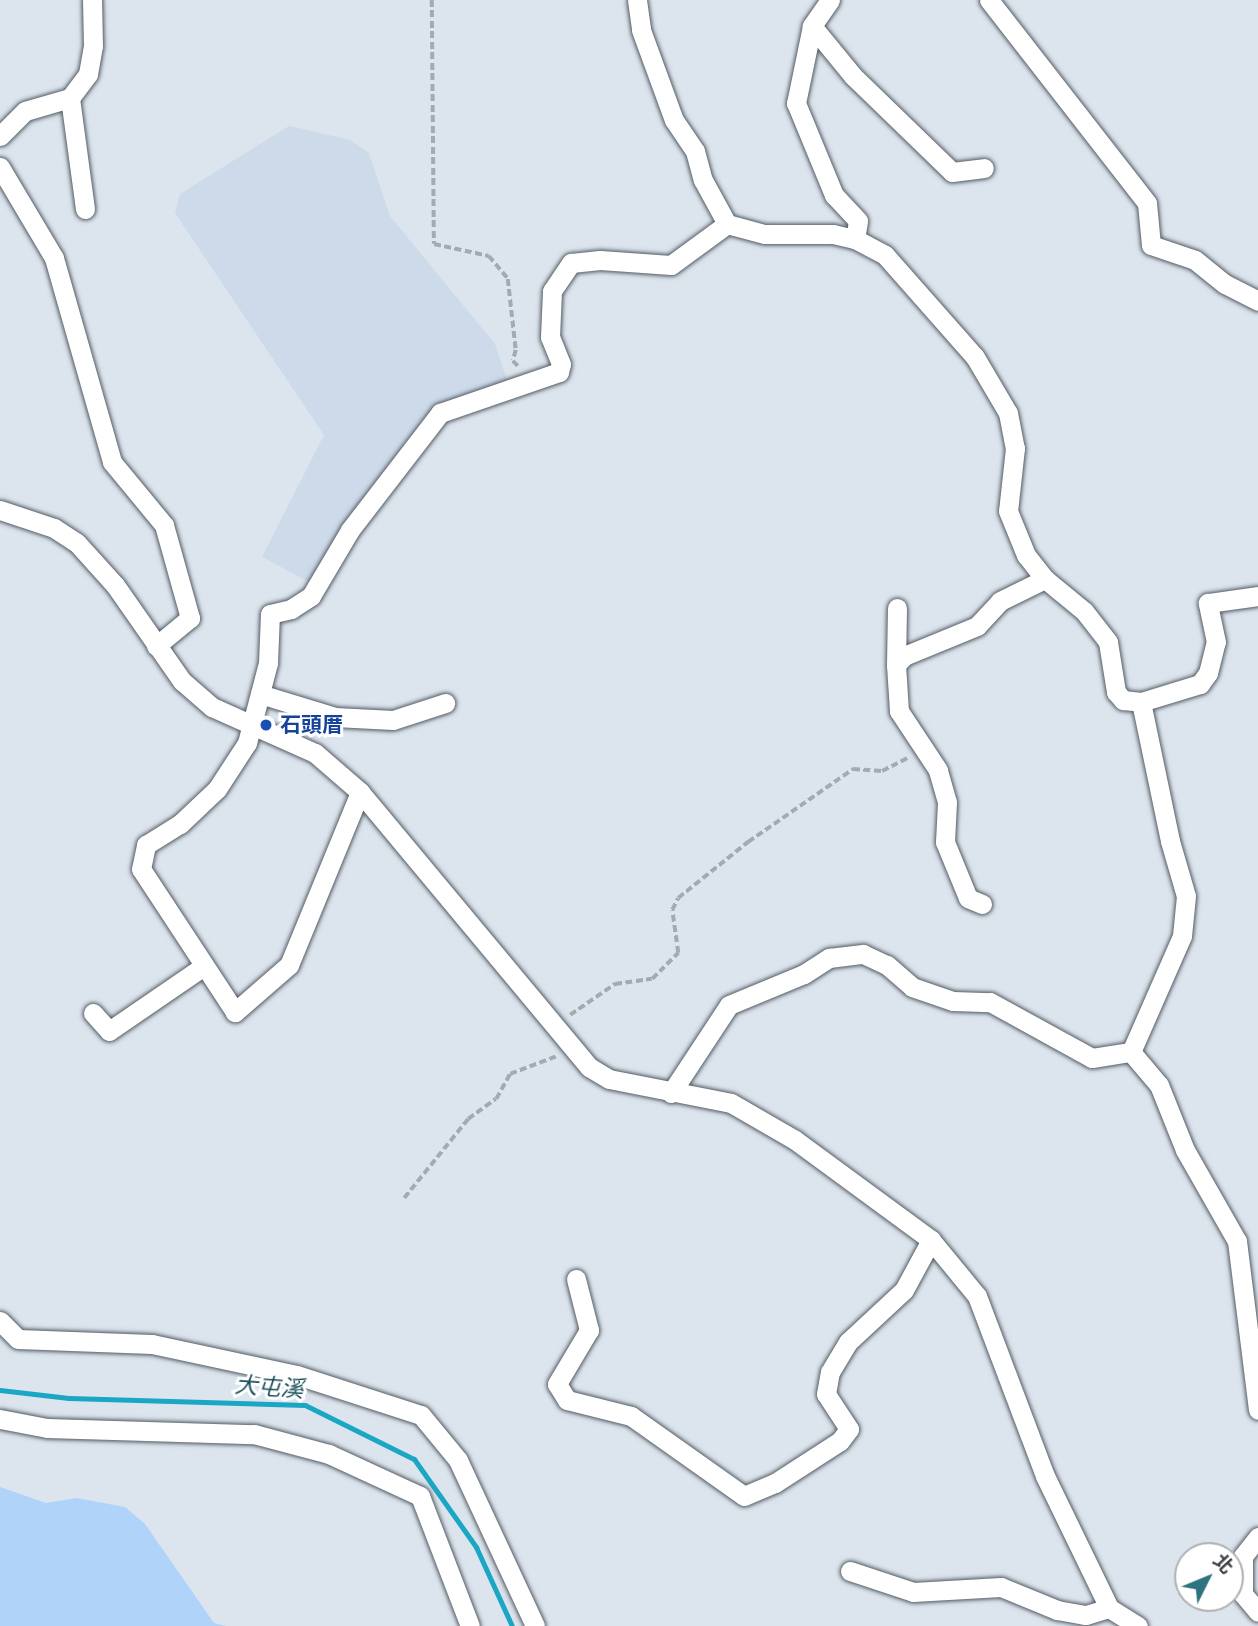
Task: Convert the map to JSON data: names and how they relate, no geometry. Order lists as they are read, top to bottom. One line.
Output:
{"water":["大屯溪"],"places":["石頭厝"],"north":"top right"}
